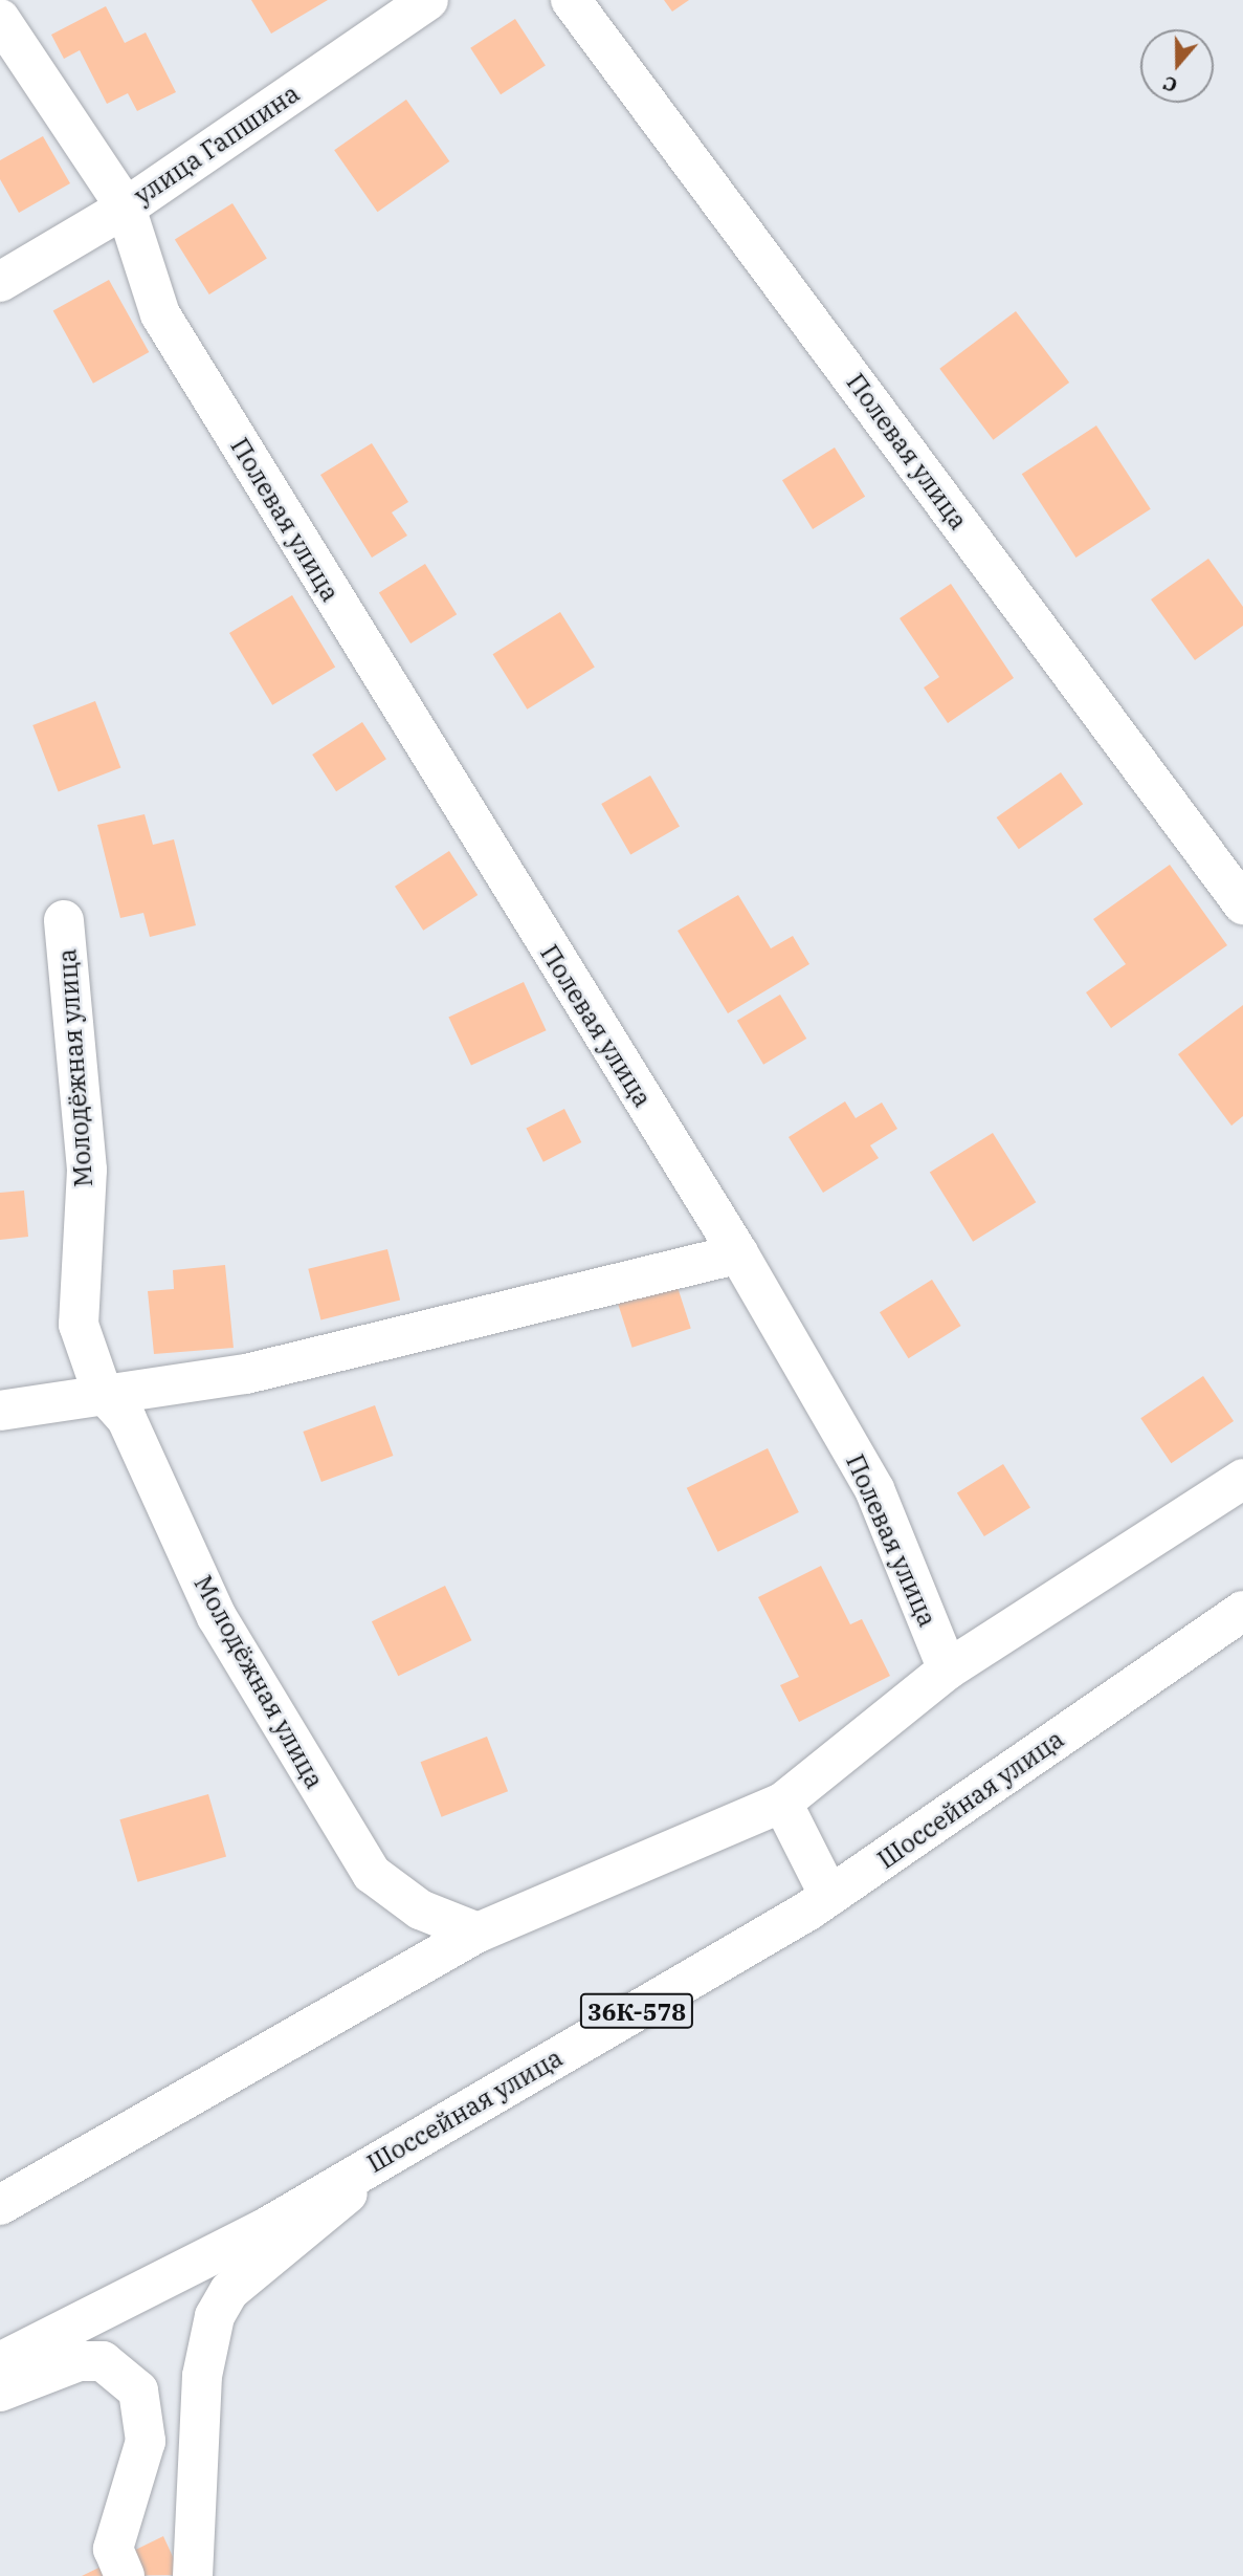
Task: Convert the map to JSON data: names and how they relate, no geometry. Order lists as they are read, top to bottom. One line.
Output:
{"streets":{"street":["улица Гапшина","Полевая улица","Молодёжная улица","Шоссейная улица","36К-578"]},"crossings":[["улица Гапшина","Полевая улица"]],"north":"bottom"}
